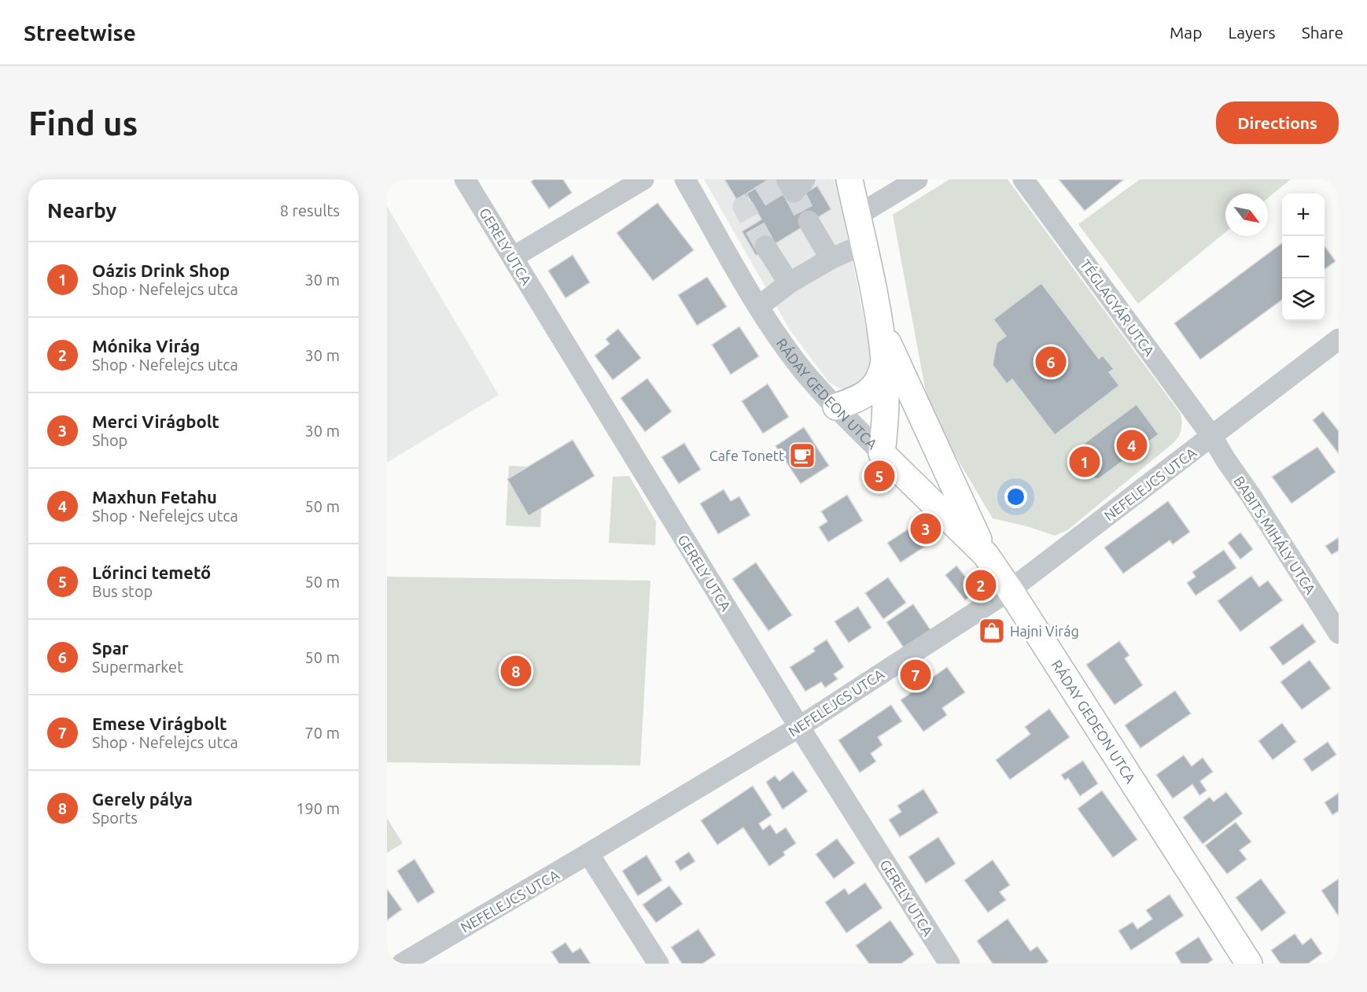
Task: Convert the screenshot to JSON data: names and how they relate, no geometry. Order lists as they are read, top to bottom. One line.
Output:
{"streets":{"main road":["RÁDAY GEDEON UTCA"],"street":["GERELY UTCA","TÉGLAGYÁR UTCA","NEFELEJCS UTCA","BABITS MIHÁLY UTCA"]},"crossings":[["GERELY UTCA","NEFELEJCS UTCA"],["TÉGLAGYÁR UTCA","NEFELEJCS UTCA"],["TÉGLAGYÁR UTCA","BABITS MIHÁLY UTCA"],["RÁDAY GEDEON UTCA","NEFELEJCS UTCA"],["NEFELEJCS UTCA","BABITS MIHÁLY UTCA"]],"places":{"cafe":["Cafe Tonett"],"shop":["Hajni Virág"]},"north":"bottom right","page":{"header":"Streetwise","nav":["Map","Layers","Share"],"buttons":"Directions","title":"Find us","heading":["Nearby","8 results"],"map_buttons":["+","−"],"list":[{"mark":"1","name":"Oázis Drink Shop","note":"Shop · Nefelejcs utca","value":"30 m"},{"mark":"2","name":"Mónika Virág","note":"Shop · Nefelejcs utca","value":"30 m"},{"mark":"3","name":"Merci Virágbolt","note":"Shop","value":"30 m"},{"mark":"4","name":"Maxhun Fetahu","note":"Shop · Nefelejcs utca","value":"50 m"},{"mark":"5","name":"Lőrinci temető","note":"Bus stop","value":"50 m"},{"mark":"6","name":"Spar","note":"Supermarket","value":"50 m"},{"mark":"7","name":"Emese Virágbolt","note":"Shop · Nefelejcs utca","value":"70 m"},{"mark":"8","name":"Gerely pálya","note":"Sports","value":"190 m"}],"pins":["6","4","1","5","3","2","8","7"]}}
